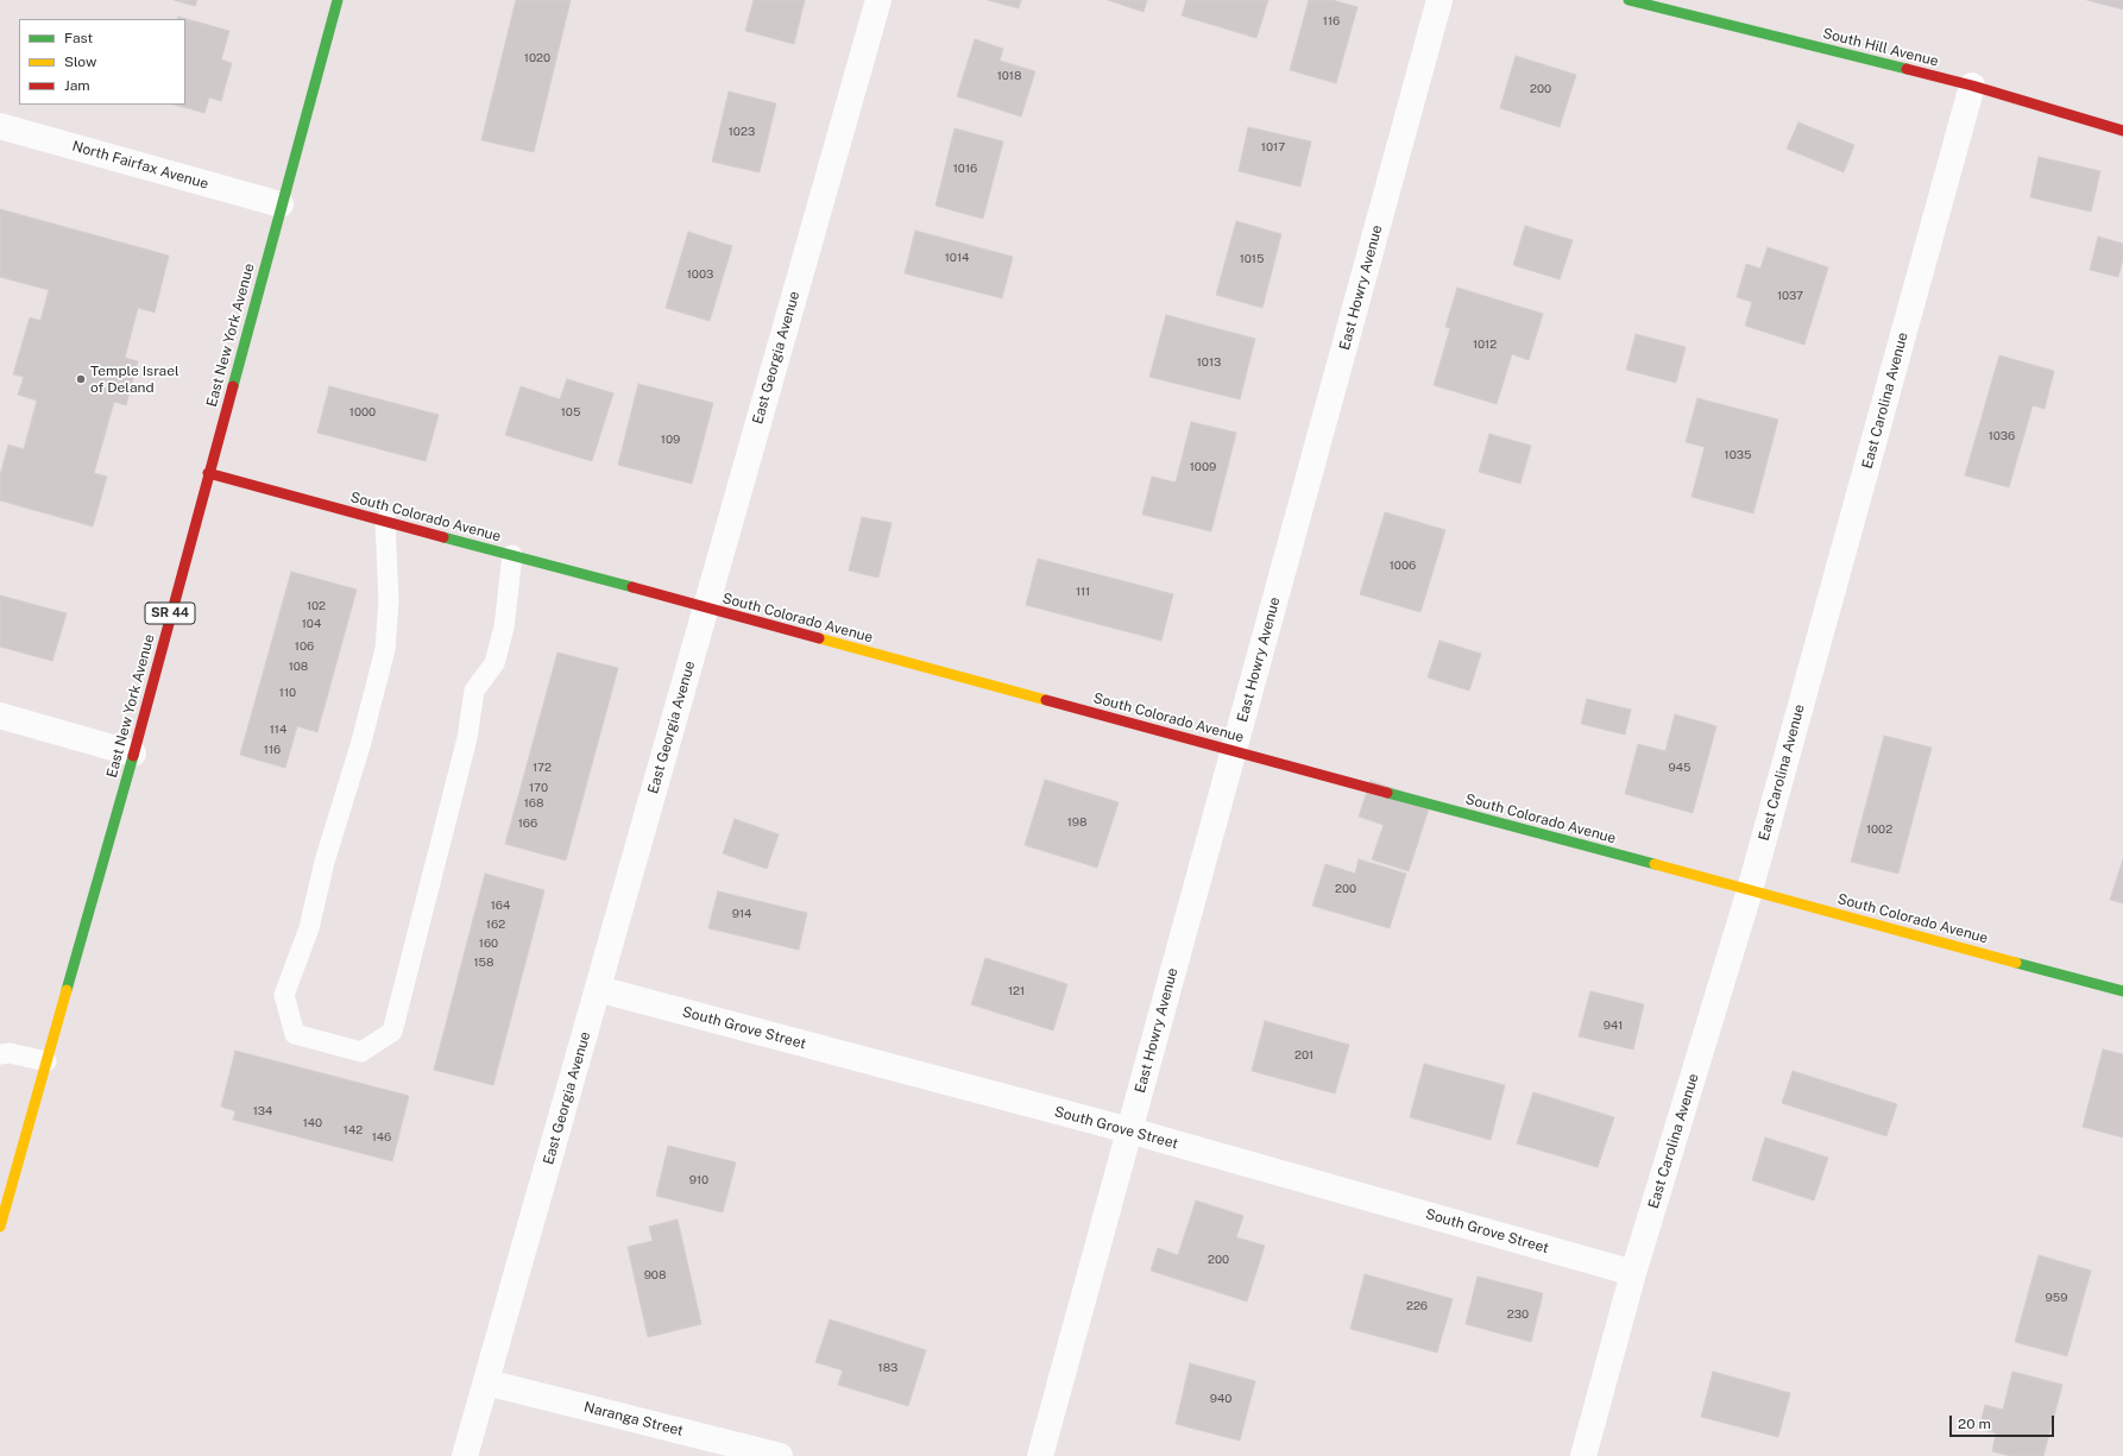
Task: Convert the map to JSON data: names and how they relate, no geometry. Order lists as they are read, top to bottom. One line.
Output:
{"streets":{"street":["South Hill Avenue","North Fairfax Avenue","East Howry Avenue","East New York Avenue","East Georgia Avenue","East Carolina Avenue","South Colorado Avenue","SR 44","South Grove Street","Naranga Street"]},"crossings":[["South Hill Avenue","East Carolina Avenue"],["North Fairfax Avenue","East New York Avenue"],["East Howry Avenue","South Colorado Avenue"],["East Howry Avenue","South Grove Street"],["East New York Avenue","South Colorado Avenue"],["East Georgia Avenue","South Colorado Avenue"],["East Georgia Avenue","South Grove Street"],["East Georgia Avenue","Naranga Street"],["East Carolina Avenue","South Colorado Avenue"],["East Carolina Avenue","South Grove Street"]],"places":["Temple Israel of Deland"],"house_numbers":["116","1020","1018","200","1023","1017","1016","1014","1015","1003","1037","1012","1013","1000","105","1036","109","1035","1009","1006","111","102","104","106","108","110","114","116","172","945","170","168","198","166","1002","200","164","914","162","160","158","121","941","201","134","140","142","146","910","200","908","959","226","230","183","940"],"legend":["Fast","Slow","Jam"],"scale_bar":"20 m"}
